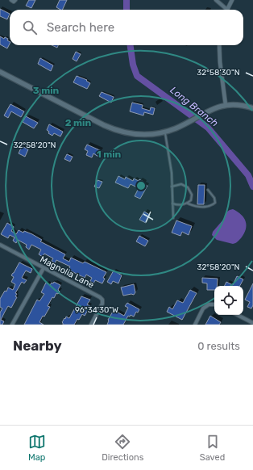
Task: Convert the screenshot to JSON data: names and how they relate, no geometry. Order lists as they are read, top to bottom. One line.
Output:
{"streets":{"street":["Magnolia Lane"]},"water":["Long Branch"],"page":{"search":"Search here","heading":["Nearby","0 results"],"nav":["Map","Directions","Saved"]},"coordinates":["32°58'30\"N","32°58'20\"N","96°34'30\"W"],"rings":["3 min","2 min","1 min"]}
